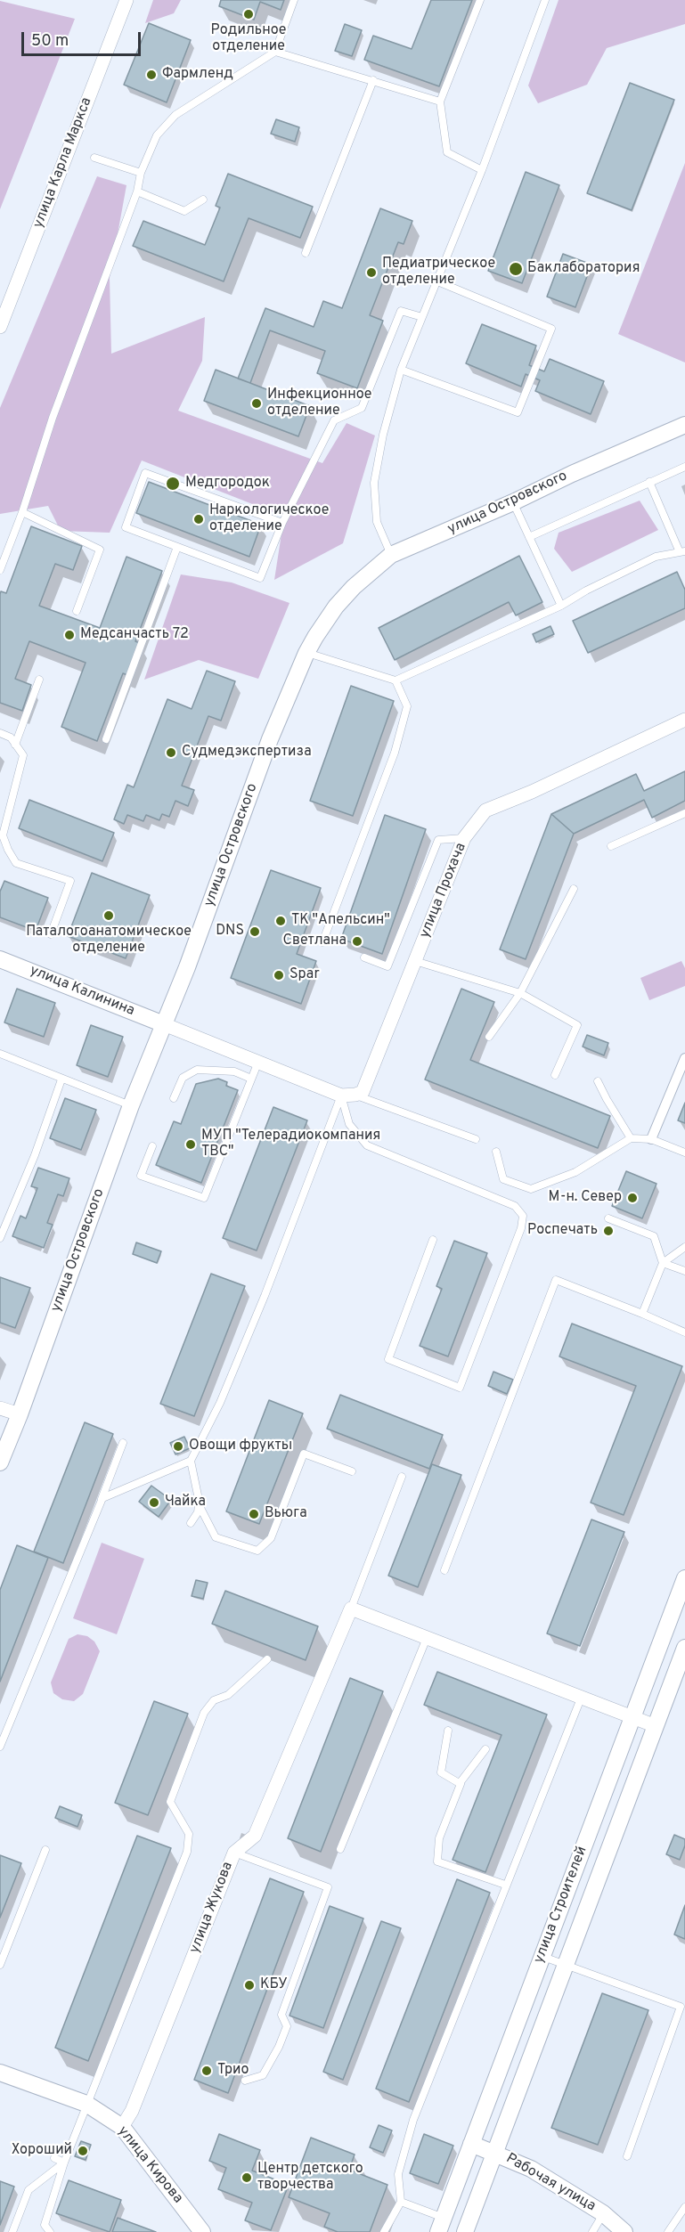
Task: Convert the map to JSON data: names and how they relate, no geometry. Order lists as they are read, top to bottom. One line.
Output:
{"streets":{"street":["улица Карла Маркса","улица Островского","улица Прохача","улица Калинина","улица Строителей","улица Жукова","улица Кирова","Рабочая улица"]},"crossings":[["улица Островского","улица Калинина"],["улица Строителей","Рабочая улица"],["улица Жукова","улица Кирова"]],"places":["Родильное отделение","Фармленд","Баклаборатория","Педиатрическое отделение","Инфекционное отделение","Медгородок","Наркологическое отделение","Медсанчасть 72","Судмедэкспертиза","Паталогоанатомическое отделение","ТК \"Апельсин\"","DNS","Светлана","Spar","МУП \"Телерадиокомпания ТВС\"","М-н. Север","Роспечать","Овощи фрукты","Чайка","Вьюга","КБУ","Трио","Хороший","Центр детского творчества"],"scale_bar":"50 m"}
